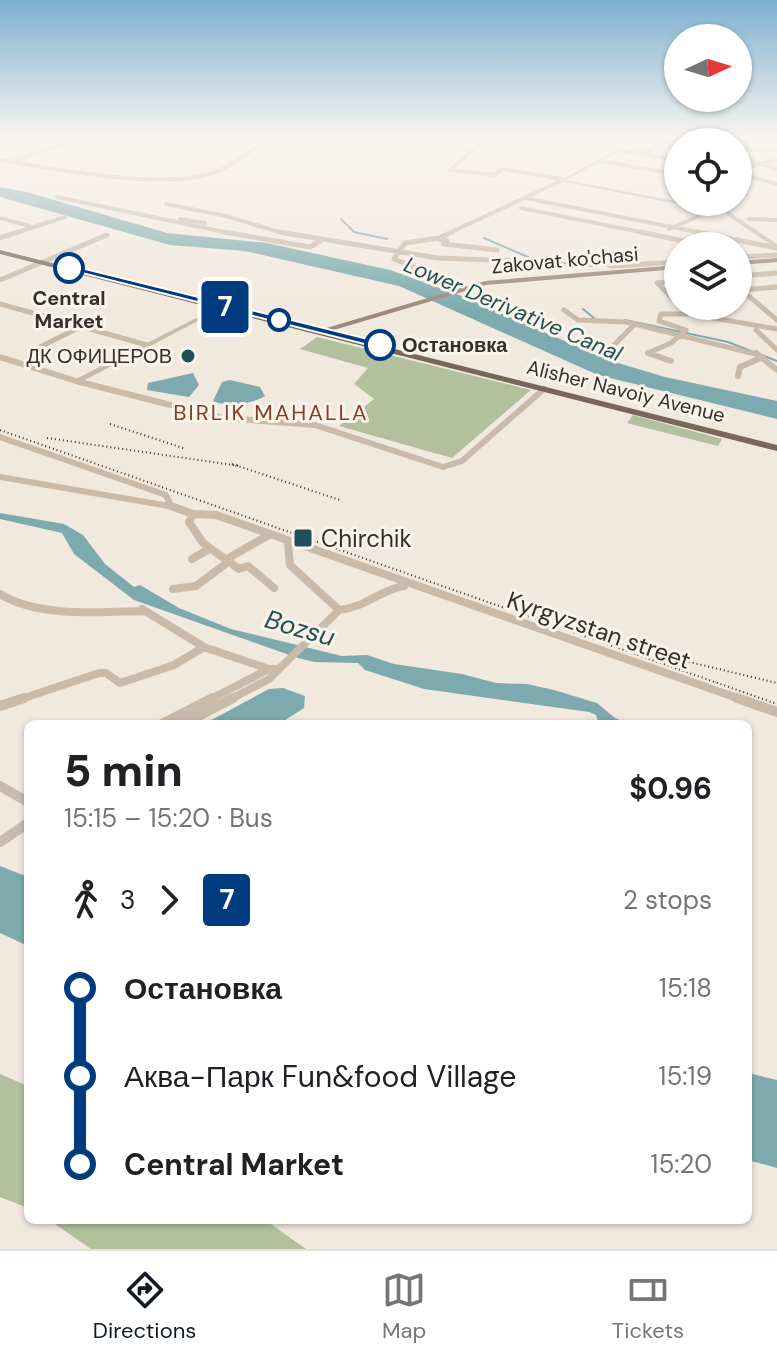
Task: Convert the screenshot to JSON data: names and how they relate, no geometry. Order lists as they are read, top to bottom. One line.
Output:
{"streets":{"main road":["Zakovat ko'chasi","Alisher Navoiy Avenue"],"street":["Kyrgyzstan street"]},"crossings":[["Zakovat ko'chasi","Alisher Navoiy Avenue"]],"districts":["BIRLIK MAHALLA"],"water":["Lower Derivative Canal","Bozsu"],"places":{"other":["Central Market","Остановка","ДК ОФИЦЕРОВ"],"transit":["Chirchik"]},"lines":["bus line 7"],"north":"right","page":{"on_map":"7","heading":["5 min","15:15 – 15:20 · Bus","$0.96"],"legs":["3","7","2 stops"],"list":[{"name":"Остановка","value":"15:18"},{"name":"Аква-Парк Fun&food Village","value":"15:19"},{"name":"Central Market","value":"15:20"}],"tabs":["Directions","Map","Tickets"]}}
